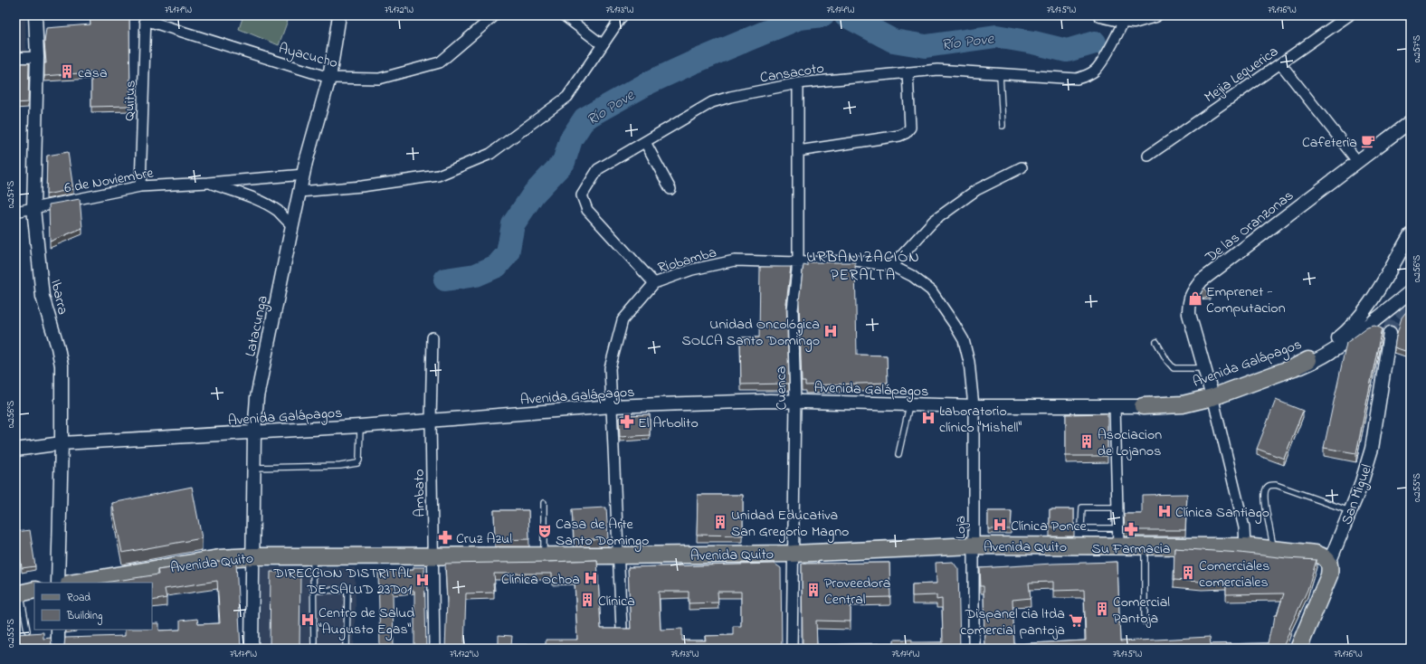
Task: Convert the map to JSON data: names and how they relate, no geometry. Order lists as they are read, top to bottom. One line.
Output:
{"streets":{"main road":["San Miguel","Avenida Quito"],"street":["Ayacucho","Cansacoto","Mejia Lequerica","Quitus","6 de Noviembre","De las Oranzonas","Riobamba","Ibarra","Latacunga","Avenida Galápagos","Cuenca","Ambato","Loja"]},"crossings":[["Ayacucho","Quitus"],["Ayacucho","Latacunga"],["Cansacoto","Riobamba"],["Cansacoto","Cuenca"],["Quitus","6 de Noviembre"],["6 de Noviembre","Ibarra"],["6 de Noviembre","Latacunga"],["De las Oranzonas","Avenida Galápagos"],["De las Oranzonas","Avenida Quito"],["Riobamba","Avenida Galápagos"],["Riobamba","Cuenca"],["Riobamba","Loja"],["Riobamba","Avenida Quito"],["Ibarra","Avenida Galápagos"],["Latacunga","Avenida Galápagos"],["Latacunga","Avenida Quito"],["Avenida Galápagos","Cuenca"],["Avenida Galápagos","Ambato"],["Avenida Galápagos","Loja"],["Cuenca","Avenida Quito"],["Ambato","Avenida Quito"],["San Miguel","Avenida Quito"],["Loja","Avenida Quito"]],"districts":["URBANIZACIÓN PERALTA"],"water":["Río Pove"],"places":{"building":["casa","Asociacion de Lojanos","Unidad Educativa San Gregorio Magno","Comerciales comerciales","Proveedora Central","Clínica","Comercial Pantoja"],"cafe":["Cafeteria"],"shop":["Emprenet - Computacion"],"hospital":["Unidad Oncológica SOLCA Santo Domingo","Laboratorio clínico \"Mishell\"","Clínica Santiago","Clínica Ponce","Clínica Ochoa","DIRECCION DISTRITAL DE SALUD 23D01","Centro de Salud \"Augusto Egas\""],"pharmacy":["El Arbolito","Su Farmacia","Cruz Azul"],"theatre":["Casa de Arte Santo Domingo"],"supermarket":["Dispanel cia ltda comercial pantoja"]},"legend":["Road","Building"],"coordinates":["79.171°W","79.172°W","79.173°W","79.174°W","79.175°W","79.176°W","0.257°S","0.256°S","0.255°S"]}
